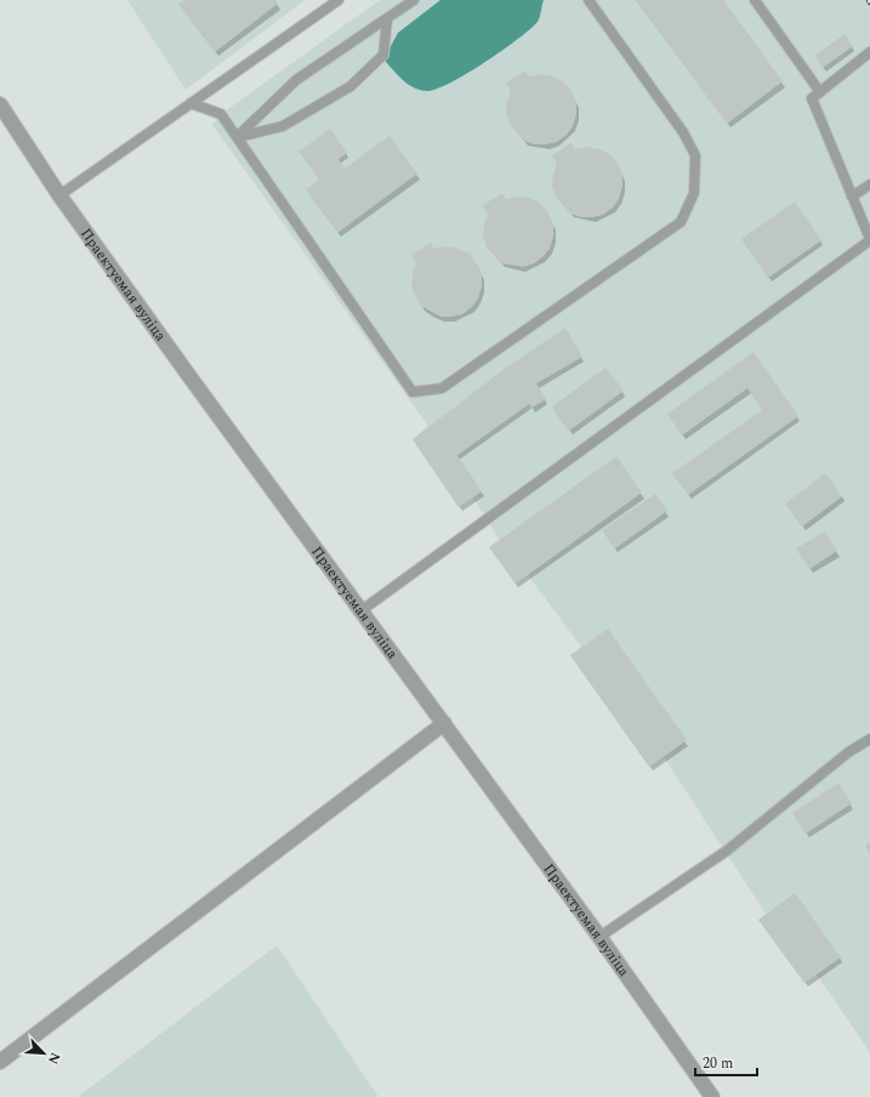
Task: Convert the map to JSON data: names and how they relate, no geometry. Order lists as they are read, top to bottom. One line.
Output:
{"streets":{"street":["Праектуемая вуліца"]},"scale_bar":"20 m","north":"bottom right"}
